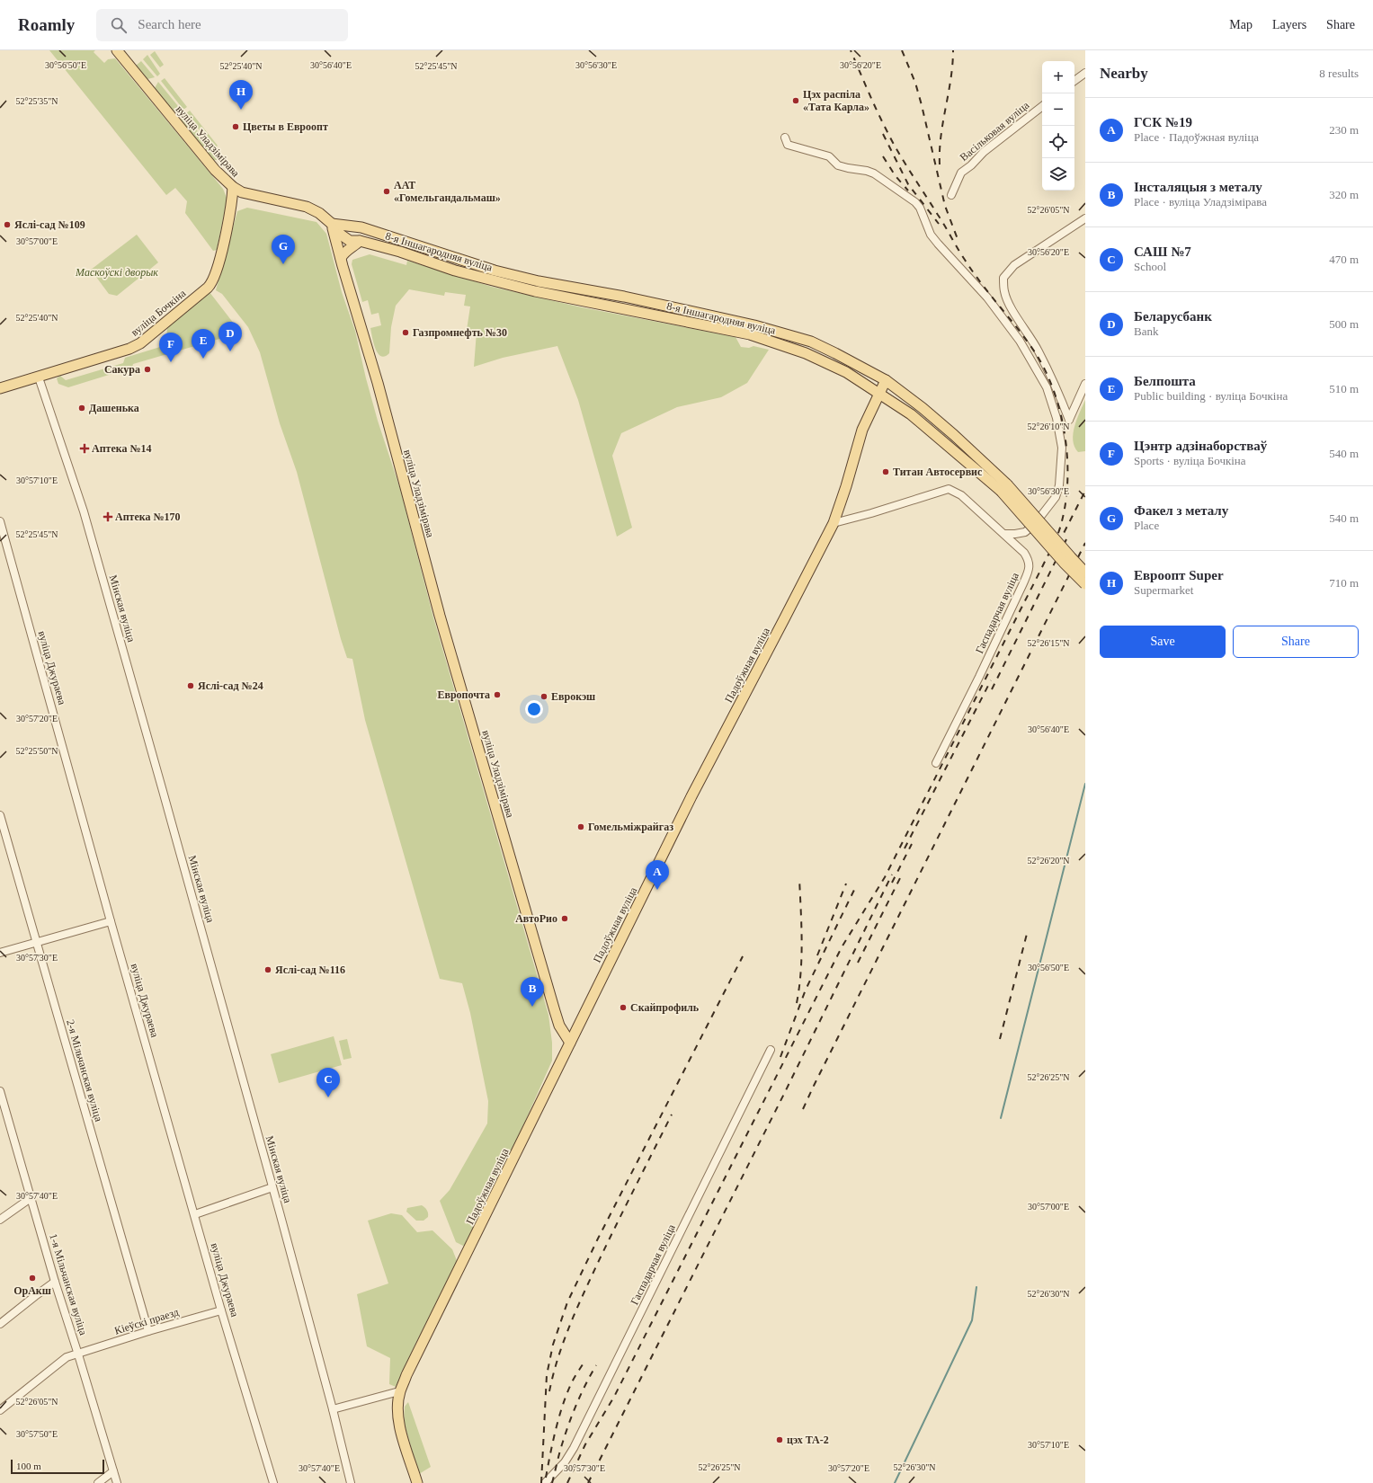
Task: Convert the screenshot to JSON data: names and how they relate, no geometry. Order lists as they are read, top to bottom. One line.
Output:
{"streets":{"main road":["вуліца Уладзімірава","8-я Іншагародняя вуліца","вуліца Бочкіна","Падоўжная вуліца"],"street":["Васільковая вуліца","Мінская вуліца","Гаспадарчая вуліца","вуліца Джураева","2-я Мільчанская вуліца","1-я Мільчанская вуліца","Кіеўскі праезд"]},"crossings":[["вуліца Уладзімірава","8-я Іншагародняя вуліца"],["вуліца Уладзімірава","вуліца Бочкіна"],["вуліца Уладзімірава","Падоўжная вуліца"],["8-я Іншагародняя вуліца","Падоўжная вуліца"],["вуліца Бочкіна","Мінская вуліца"],["Гаспадарчая вуліца","Падоўжная вуліца"],["вуліца Джураева","Кіеўскі праезд"],["2-я Мільчанская вуліца","Кіеўскі праезд"],["1-я Мільчанская вуліца","Кіеўскі праезд"]],"parks":["Маскоўскі дворык"],"places":{"other":["Цэх распіла «Тата Карла»","Цветы в Евроопт","ААТ «Гомельгандальмаш»","Яслі-сад №109","Газпромнефть №30","Сакура","Дашенька","Титан Автосервис","Яслі-сад №24","Европочта","Еврокэш","Гомельміжрайгаз","АвтоРио","Яслі-сад №116","Скайпрофиль","ОрАкш","цэх ТА-2"],"health":["Аптека №14","Аптека №170"]},"scale_bar":"100 m","page":{"header":"Roamly","search":"Search here","nav":["Map","Layers","Share"],"heading":["Nearby","8 results"],"map_buttons":["+","−"],"pins":["H","G","D","E","F","A","B","C"],"list":[{"mark":"A","name":"ГСК №19","note":"Place · Падоўжная вуліца","value":"230 m"},{"mark":"B","name":"Інсталяцыя з металу","note":"Place · вуліца Уладзімірава","value":"320 m"},{"mark":"C","name":"САШ №7","note":"School","value":"470 m"},{"mark":"D","name":"Беларусбанк","note":"Bank","value":"500 m"},{"mark":"E","name":"Белпошта","note":"Public building · вуліца Бочкіна","value":"510 m"},{"mark":"F","name":"Цэнтр адзінаборстваў","note":"Sports · вуліца Бочкіна","value":"540 m"},{"mark":"G","name":"Факел з металу","note":"Place","value":"540 m"},{"mark":"H","name":"Евроопт Super","note":"Supermarket","value":"710 m"}],"buttons":["Save","Share"],"scale":"100 m"},"coordinates":["30°56'40\"E","30°56'20\"E","30°56'50\"E","30°56'30\"E","52°25'40\"N","52°25'45\"N","52°25'35\"N","52°26'05\"N","30°57'00\"E","52°26'10\"N","30°57'10\"E","52°26'15\"N","30°57'20\"E","52°25'50\"N","52°26'20\"N","30°57'30\"E","52°26'25\"N","30°57'40\"E","52°26'30\"N","30°57'50\"E"]}
